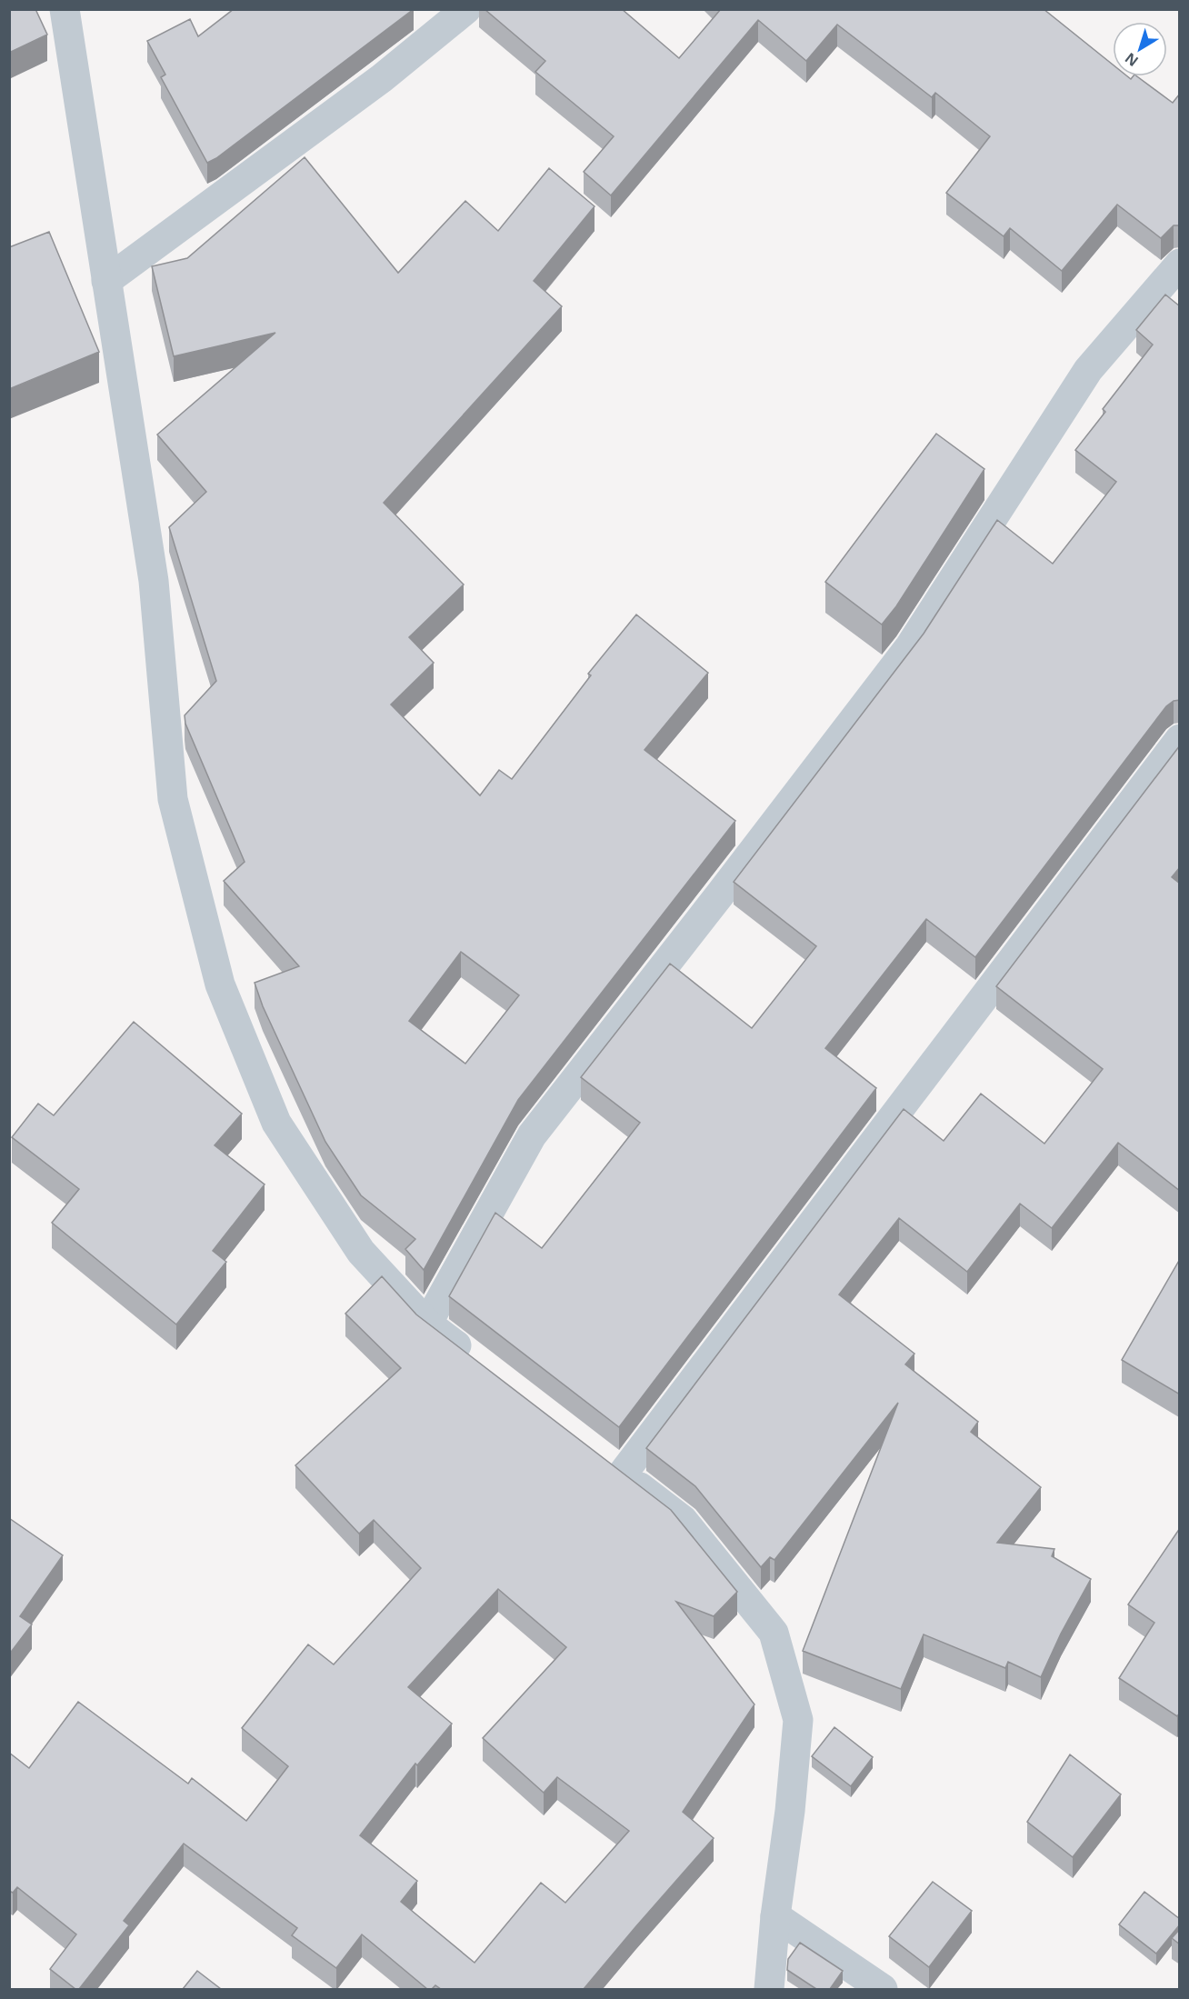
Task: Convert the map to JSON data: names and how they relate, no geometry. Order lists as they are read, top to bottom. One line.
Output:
{"north":"bottom left"}
